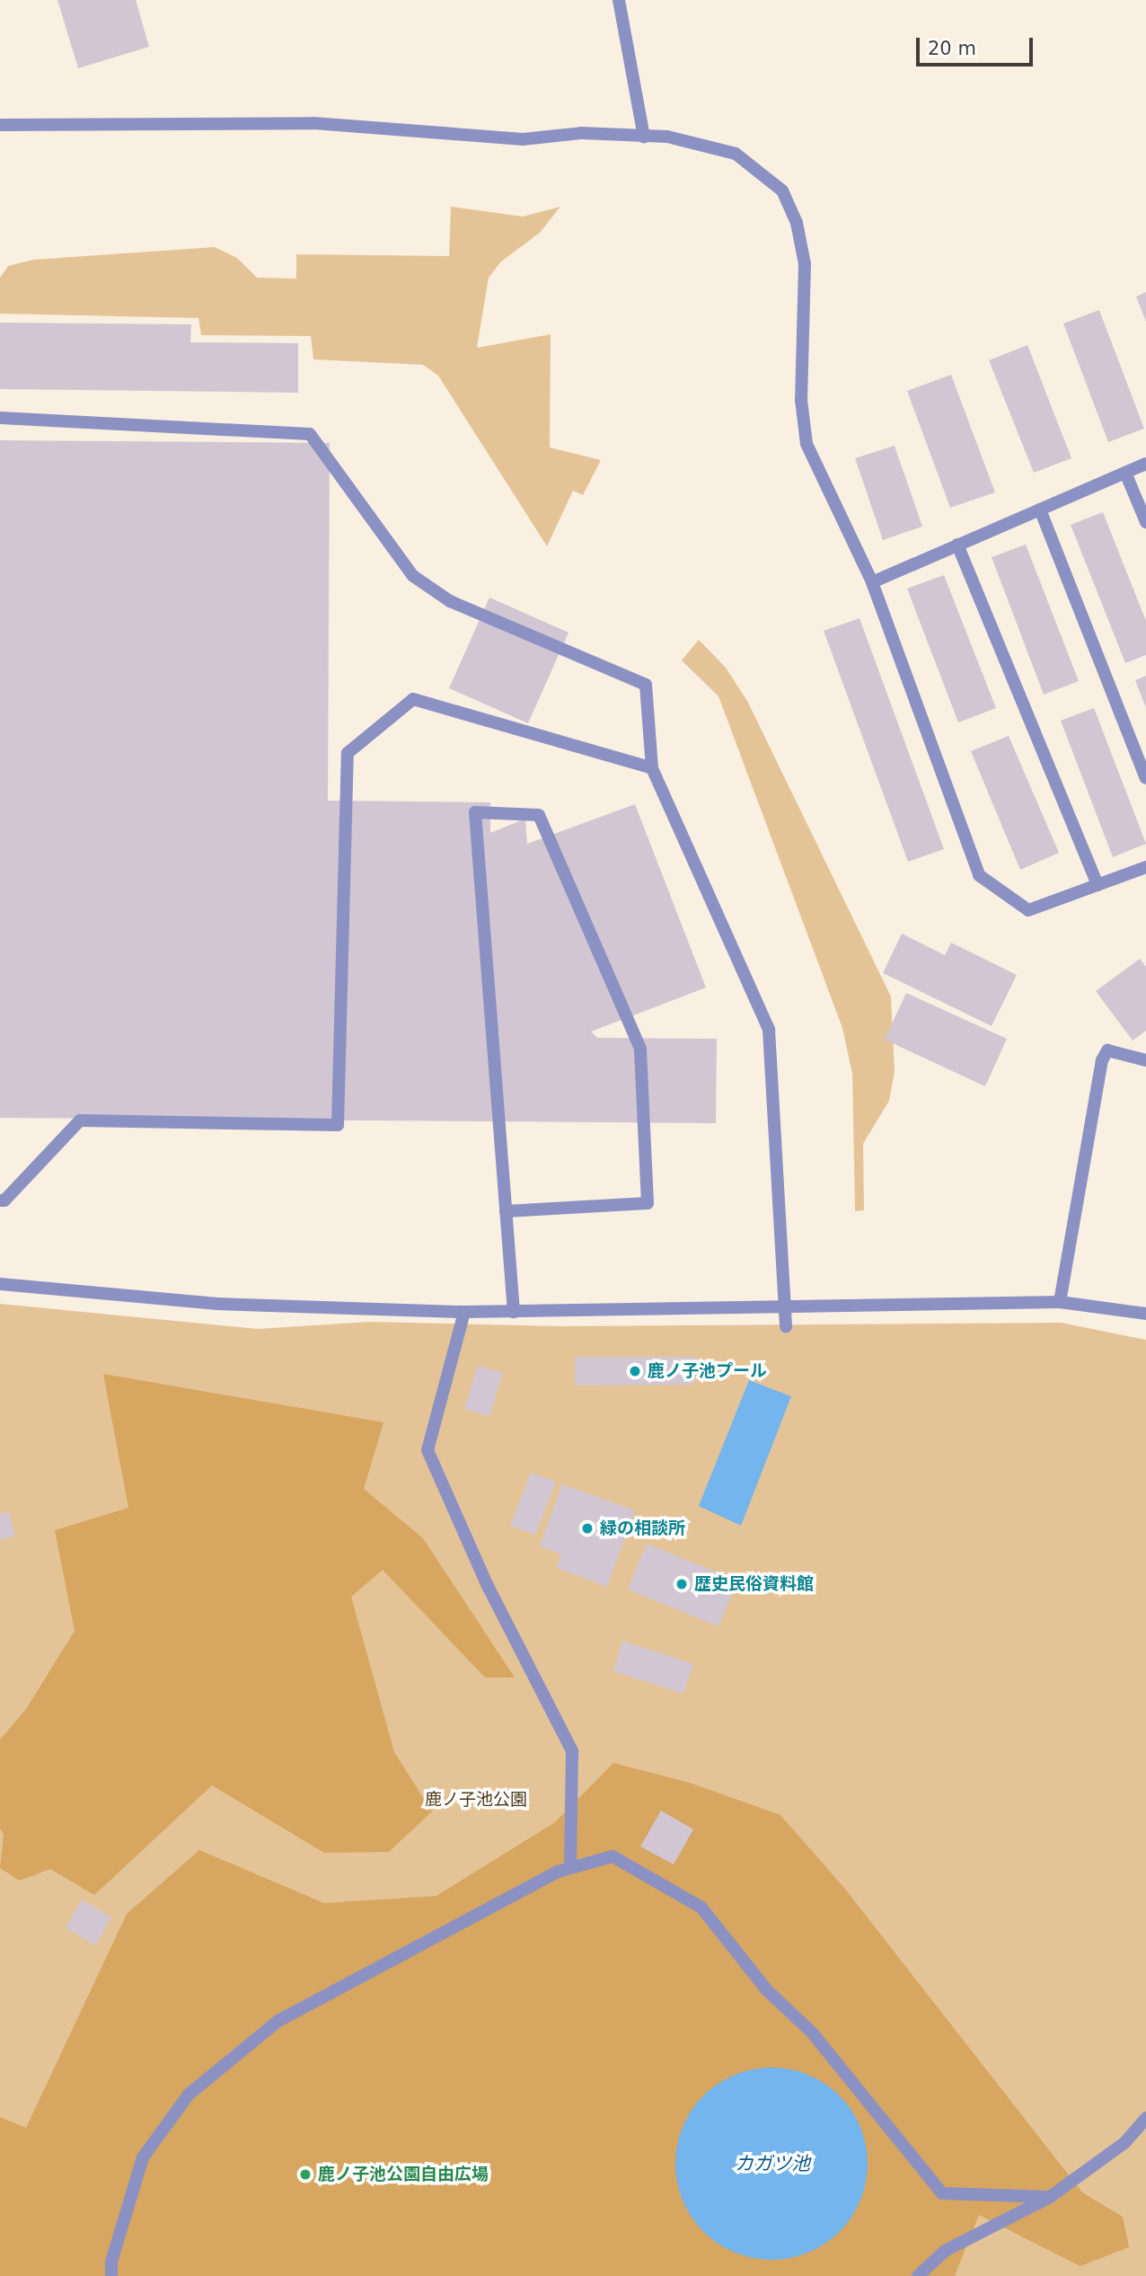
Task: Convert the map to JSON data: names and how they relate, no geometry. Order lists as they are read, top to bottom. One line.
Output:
{"water":["カガツ池"],"parks":["鹿ノ子池公園"],"places":["鹿ノ子池プール","緑の相談所","歴史民俗資料館","鹿ノ子池公園自由広場"],"scale_bar":"20 m"}
